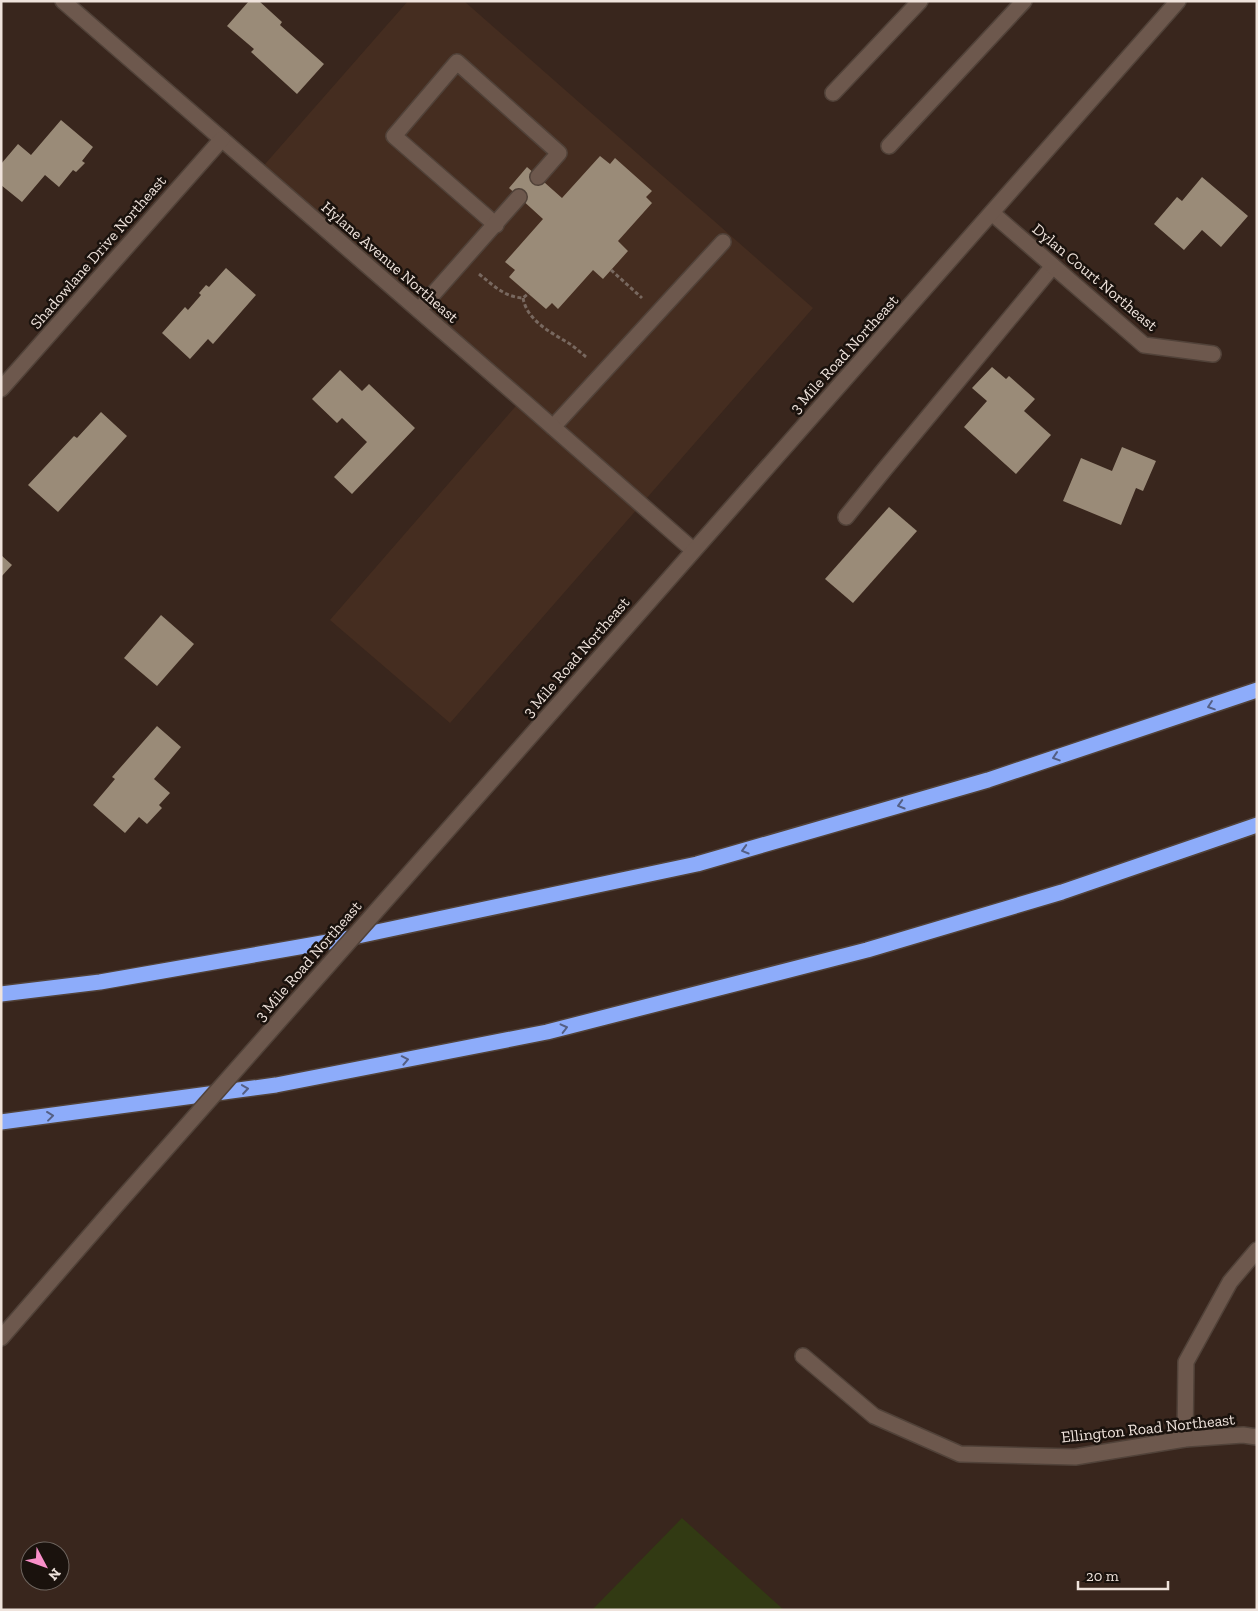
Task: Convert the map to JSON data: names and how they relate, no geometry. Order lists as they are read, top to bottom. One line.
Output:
{"streets":{"street":["Shadowlane Drive Northeast","Hylane Avenue Northeast","Dylan Court Northeast","3 Mile Road Northeast","Ellington Road Northeast"]},"crossings":[["Shadowlane Drive Northeast","Hylane Avenue Northeast"],["Hylane Avenue Northeast","3 Mile Road Northeast"],["Dylan Court Northeast","3 Mile Road Northeast"]],"scale_bar":"20 m","north":"bottom right"}
